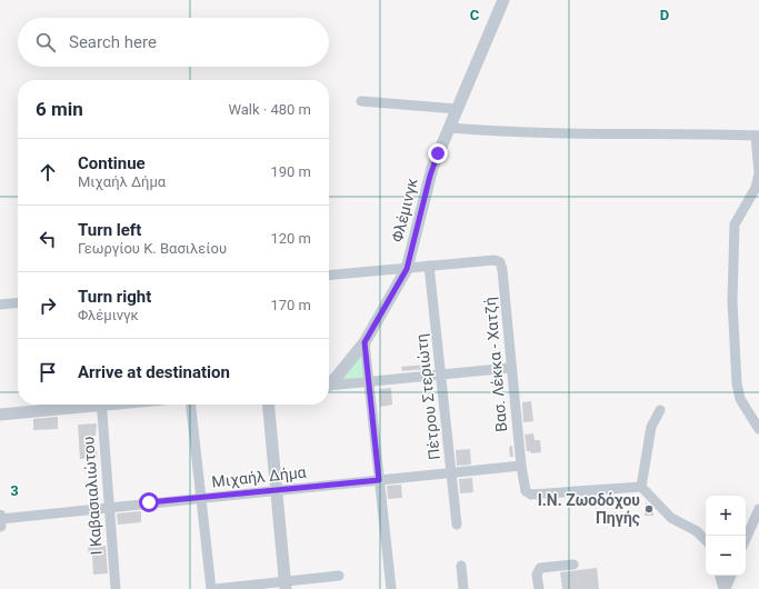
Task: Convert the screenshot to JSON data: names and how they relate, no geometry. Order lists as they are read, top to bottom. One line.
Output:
{"streets":{"street":["Φλέμινγκ","Βασ. Λέκκα - Χατζή","Πέτρου Στεριώτη","Μιχαήλ Δήμα","Ι Καβασιαλιώτου"]},"crossings":[["Βασ. Λέκκα - Χατζή","Πέτρου Στεριώτη"],["Βασ. Λέκκα - Χατζή","Μιχαήλ Δήμα"],["Πέτρου Στεριώτη","Μιχαήλ Δήμα"],["Μιχαήλ Δήμα","Ι Καβασιαλιώτου"]],"places":["Ι.Ν. Ζωοδόχου Πηγής"],"page":{"search":"Search here","heading":["6 min","Walk · 480 m"],"list":[["Continue","Μιχαήλ Δήμα","190 m"],["Turn left","Γεωργίου Κ. Βασιλείου","120 m"],["Turn right","Φλέμινγκ","170 m"],"Arrive at destination"],"map_buttons":["+","−"]},"grid":{"columns":["C","D"],"rows":["3"]}}
